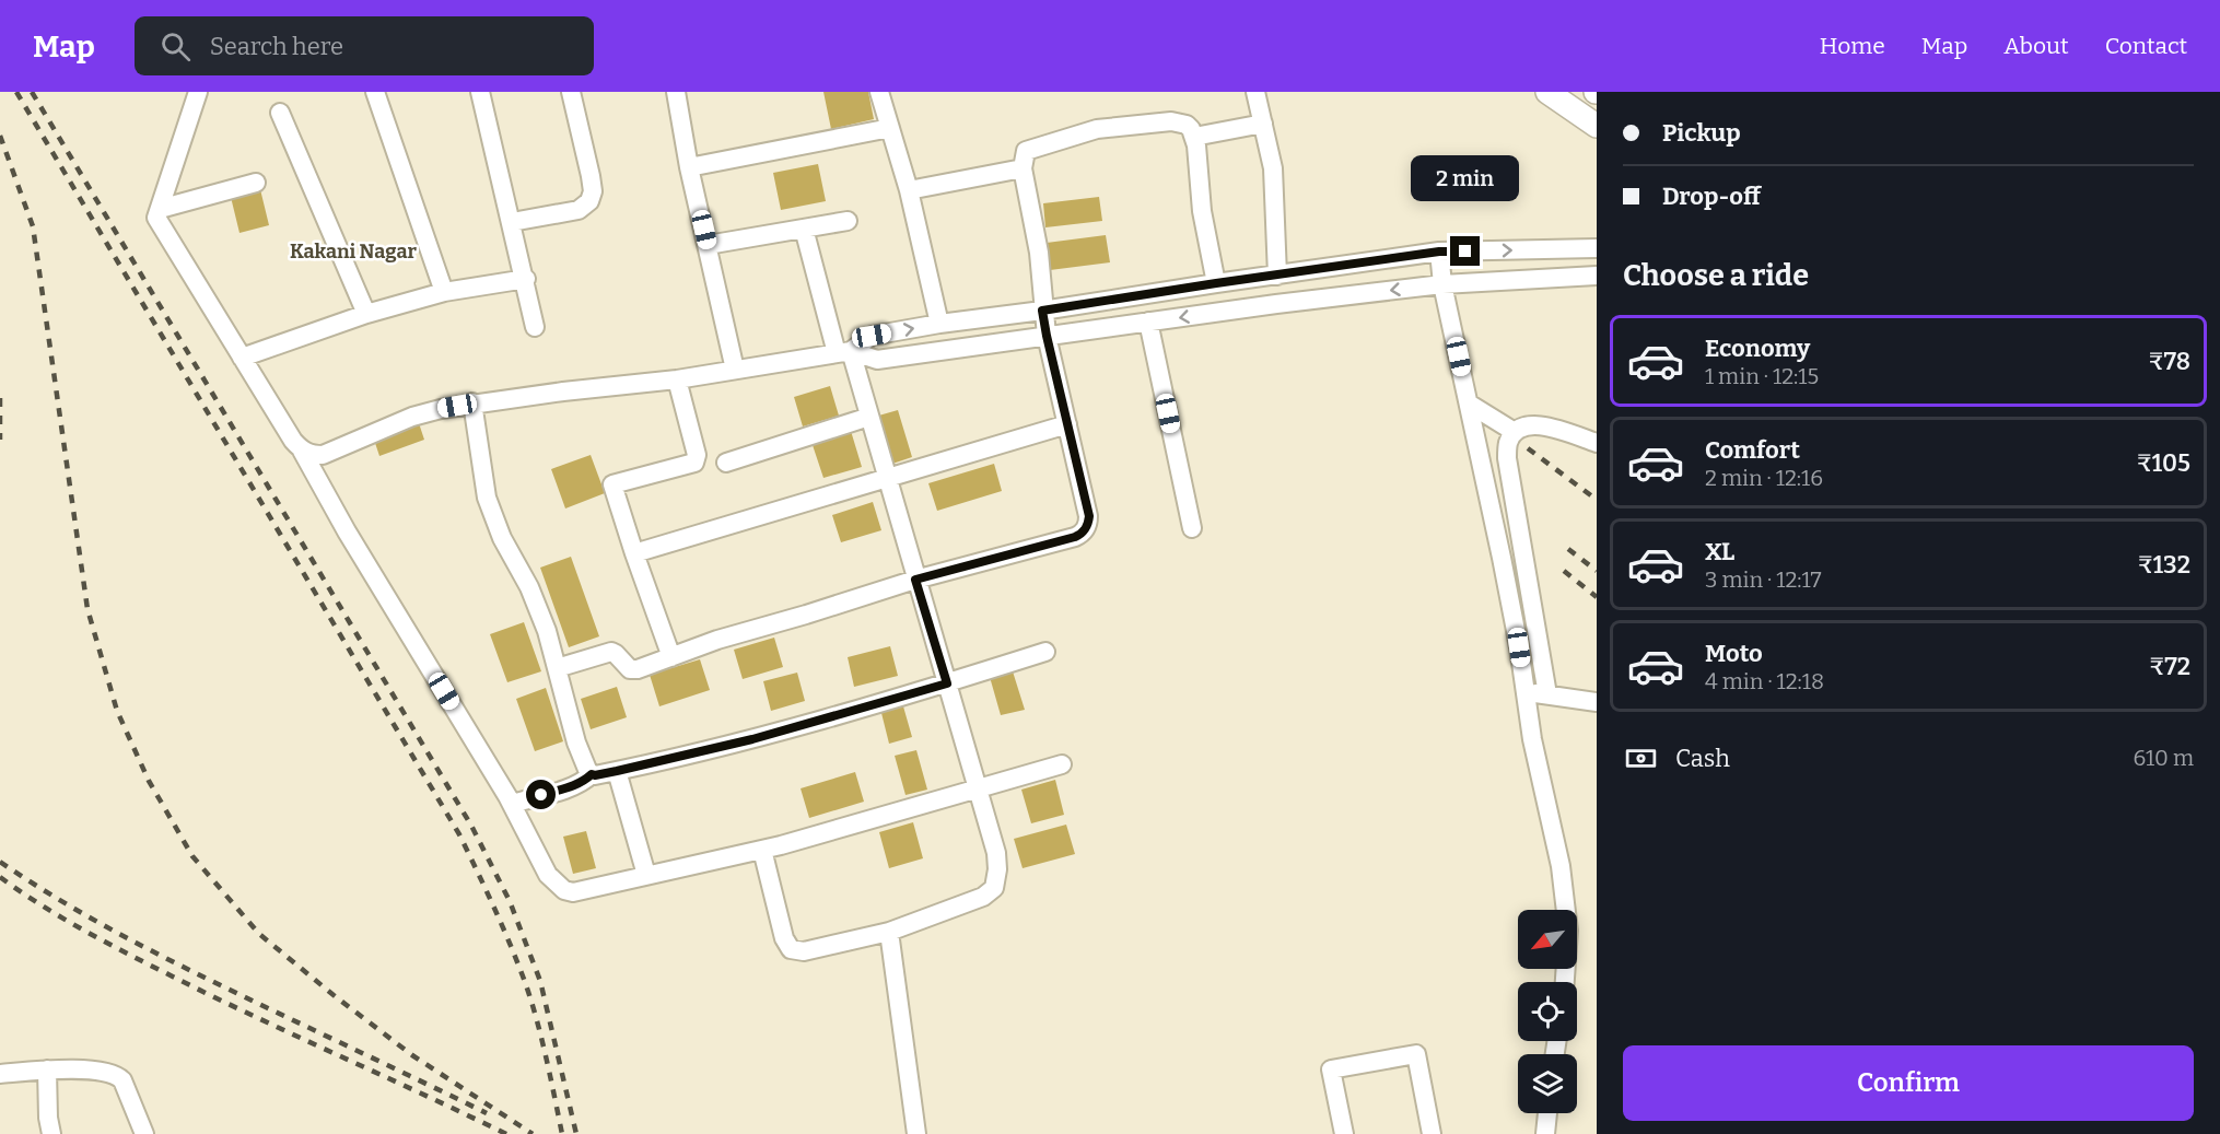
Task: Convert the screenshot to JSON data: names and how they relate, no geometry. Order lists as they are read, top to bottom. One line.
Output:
{"districts":["Kakani Nagar"],"north":"bottom left","page":{"header":"Map","search":"Search here","nav":["Home","Map","About","Contact"],"banner":["Pickup","Drop-off"],"bubble":"2 min","heading":"Choose a ride","list":[{"name":"Economy","note":"1 min · 12:15","value":"₹78"},{"name":"Comfort","note":"2 min · 12:16","value":"₹105"},{"name":"XL","note":"3 min · 12:17","value":"₹132"},{"name":"Moto","note":"4 min · 12:18","value":"₹72"}],"pay":["Cash","610 m"],"buttons":"Confirm"}}
